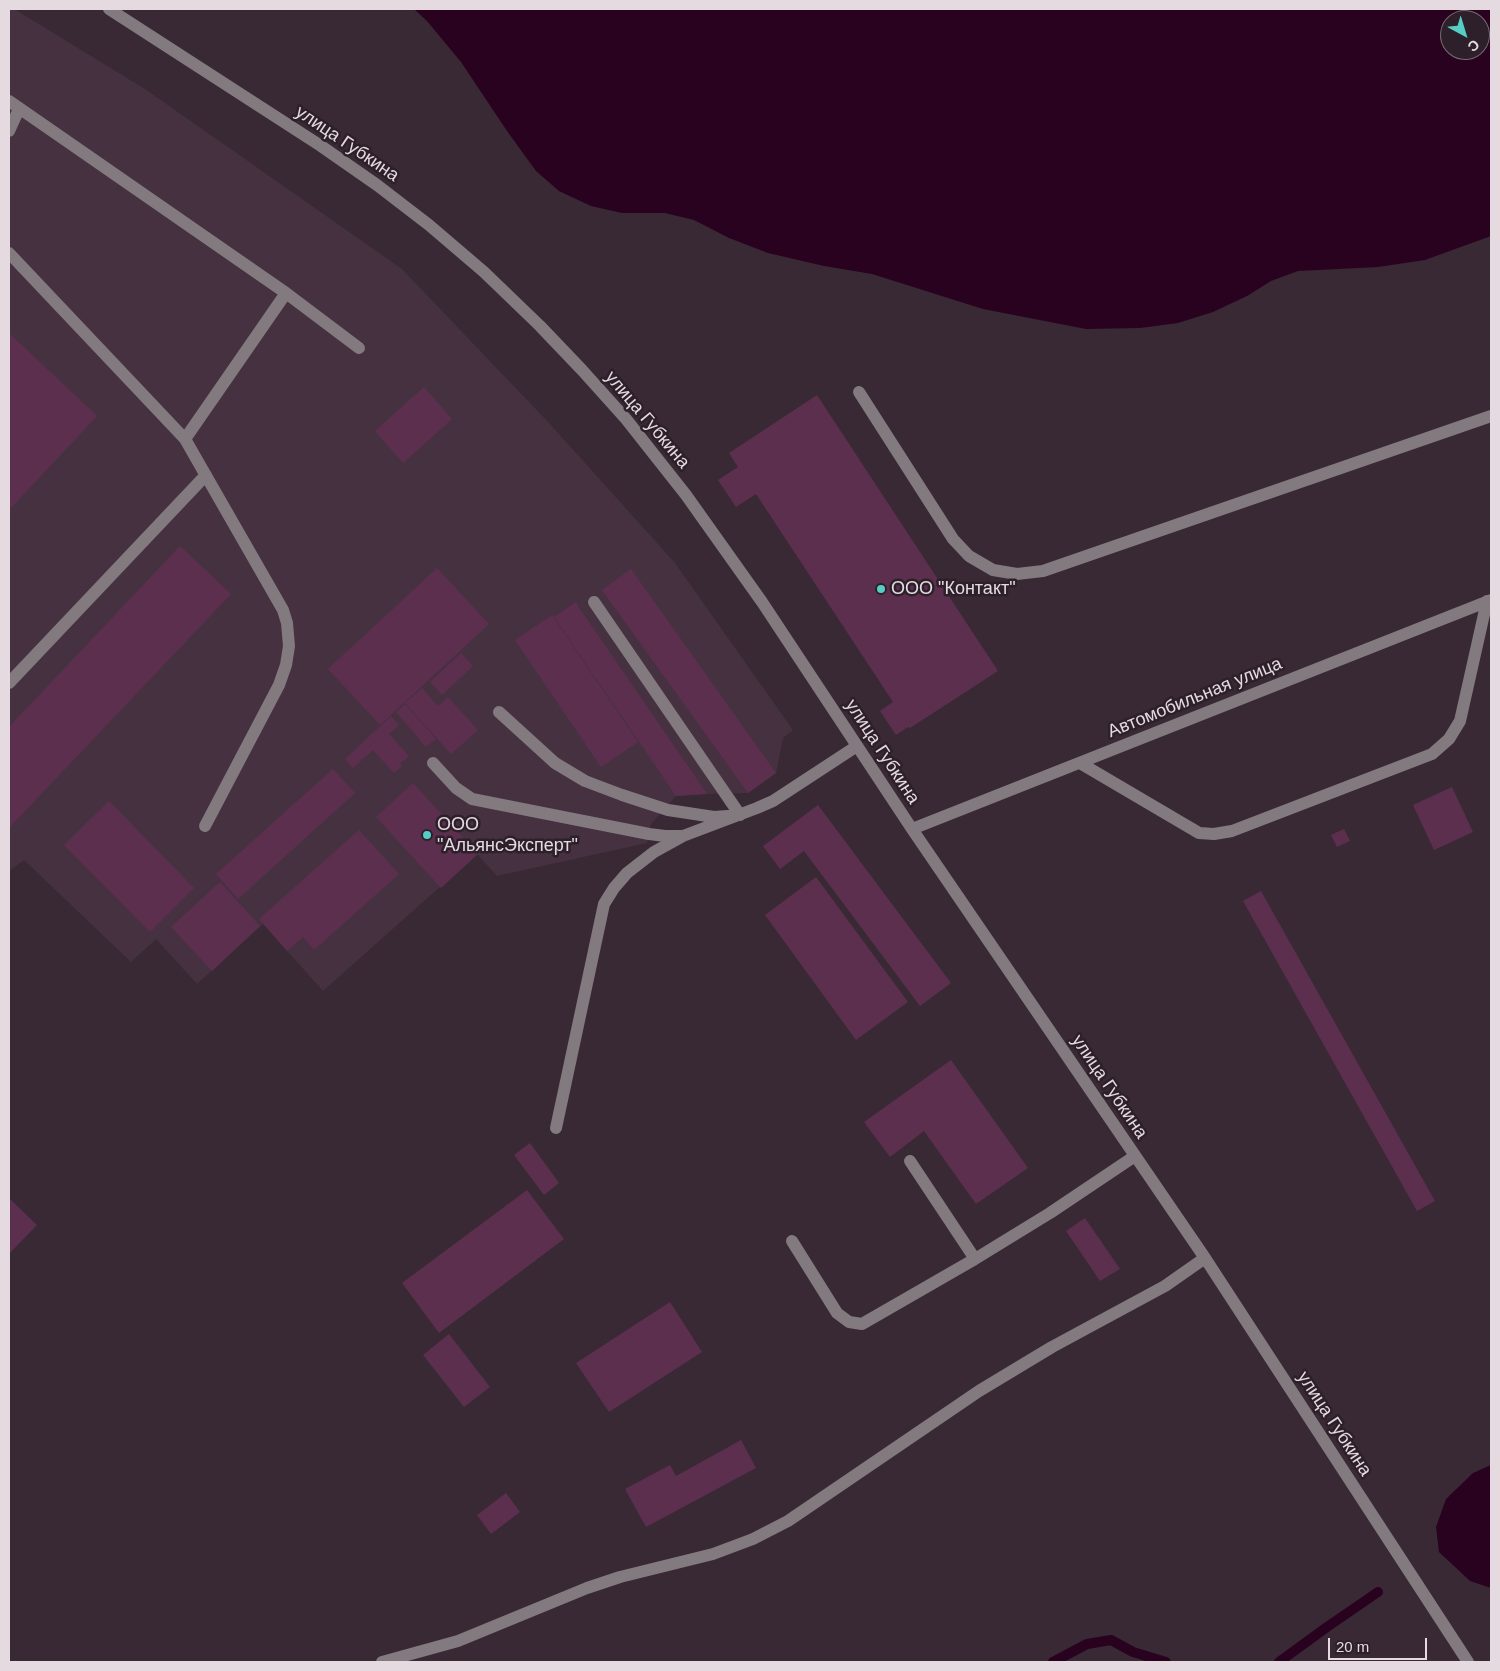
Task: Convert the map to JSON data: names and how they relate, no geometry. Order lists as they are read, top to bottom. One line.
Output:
{"streets":{"street":["улица Губкина","Автомобильная улица"]},"crossings":[["улица Губкина","Автомобильная улица"]],"places":["ООО \"Контакт\"","ООО \"АльянсЭксперт\""],"scale_bar":"20 m","north":"bottom right"}
